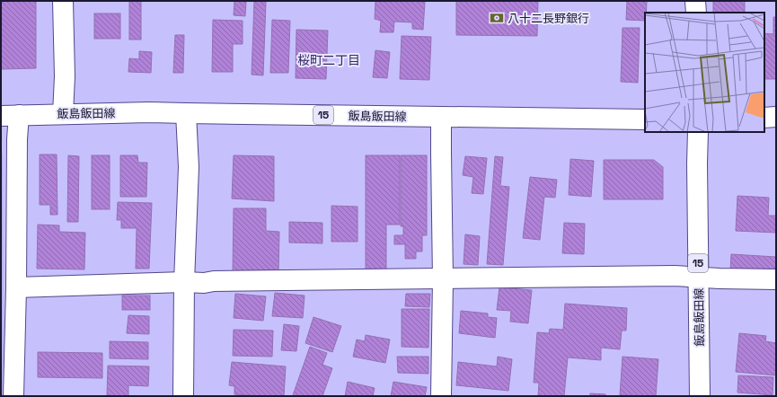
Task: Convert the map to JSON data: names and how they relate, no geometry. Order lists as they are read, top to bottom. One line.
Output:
{"streets":{"street":["飯島飯田線","15"]},"districts":["桜町二丁目"],"places":{"bank":["八十二長野銀行"]}}
